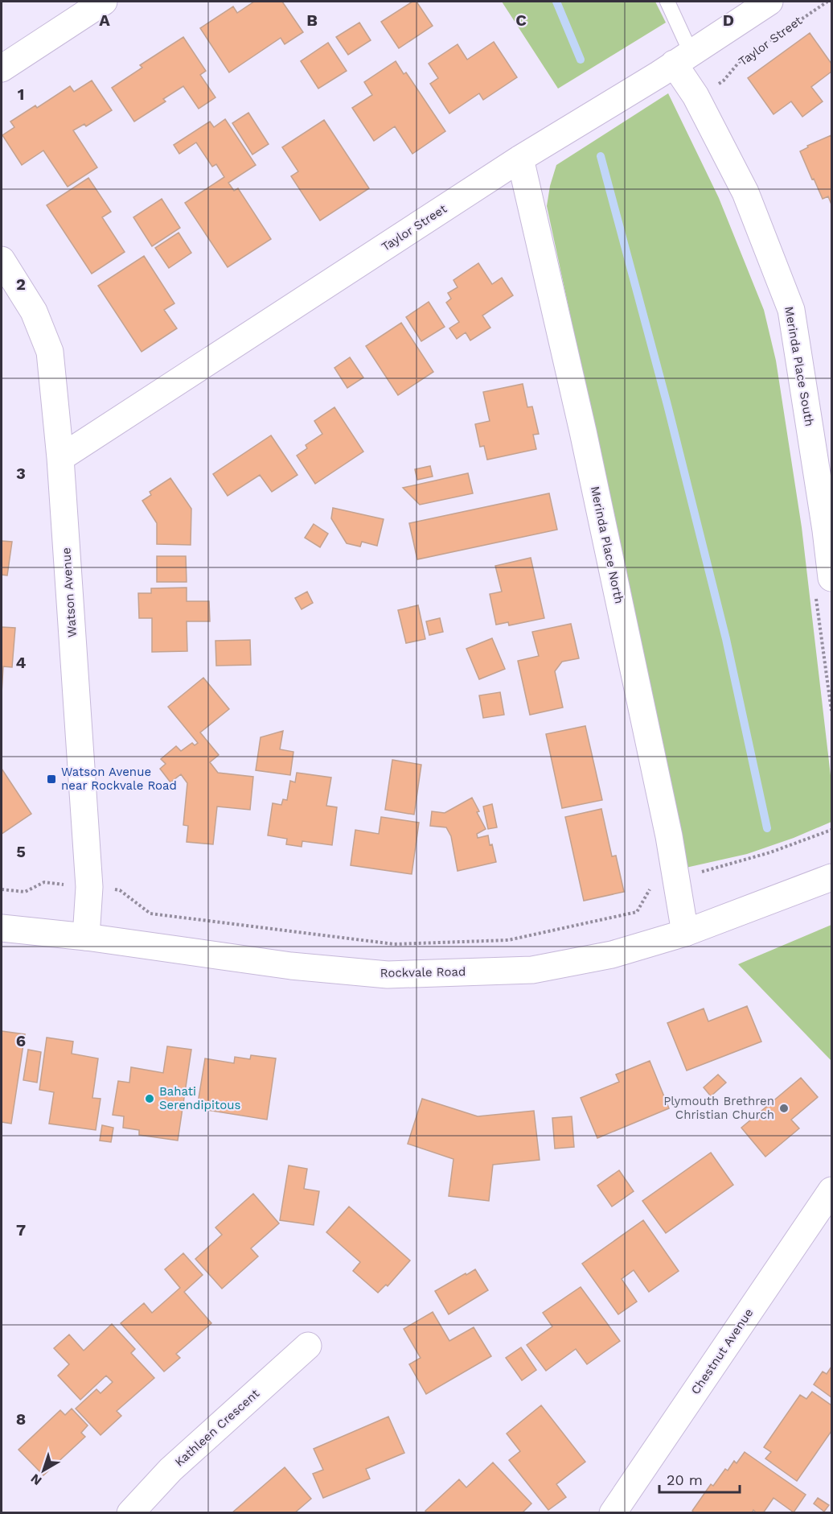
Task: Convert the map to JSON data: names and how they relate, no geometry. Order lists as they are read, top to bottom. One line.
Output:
{"streets":{"street":["Taylor Street","Merinda Place South","Merinda Place North","Watson Avenue","Rockvale Road","Chestnut Avenue","Kathleen Crescent"]},"crossings":[["Taylor Street","Merinda Place South"],["Taylor Street","Merinda Place North"],["Taylor Street","Watson Avenue"],["Merinda Place North","Rockvale Road"],["Watson Avenue","Rockvale Road"]],"places":{"transit":["Watson Avenue near Rockvale Road"],"other":["Bahati Serendipitous","Plymouth Brethren Christian Church"]},"scale_bar":"20 m","north":"bottom left","grid":{"columns":["A","B","C","D"],"rows":["1","2","3","4","5","6","7","8"]}}
